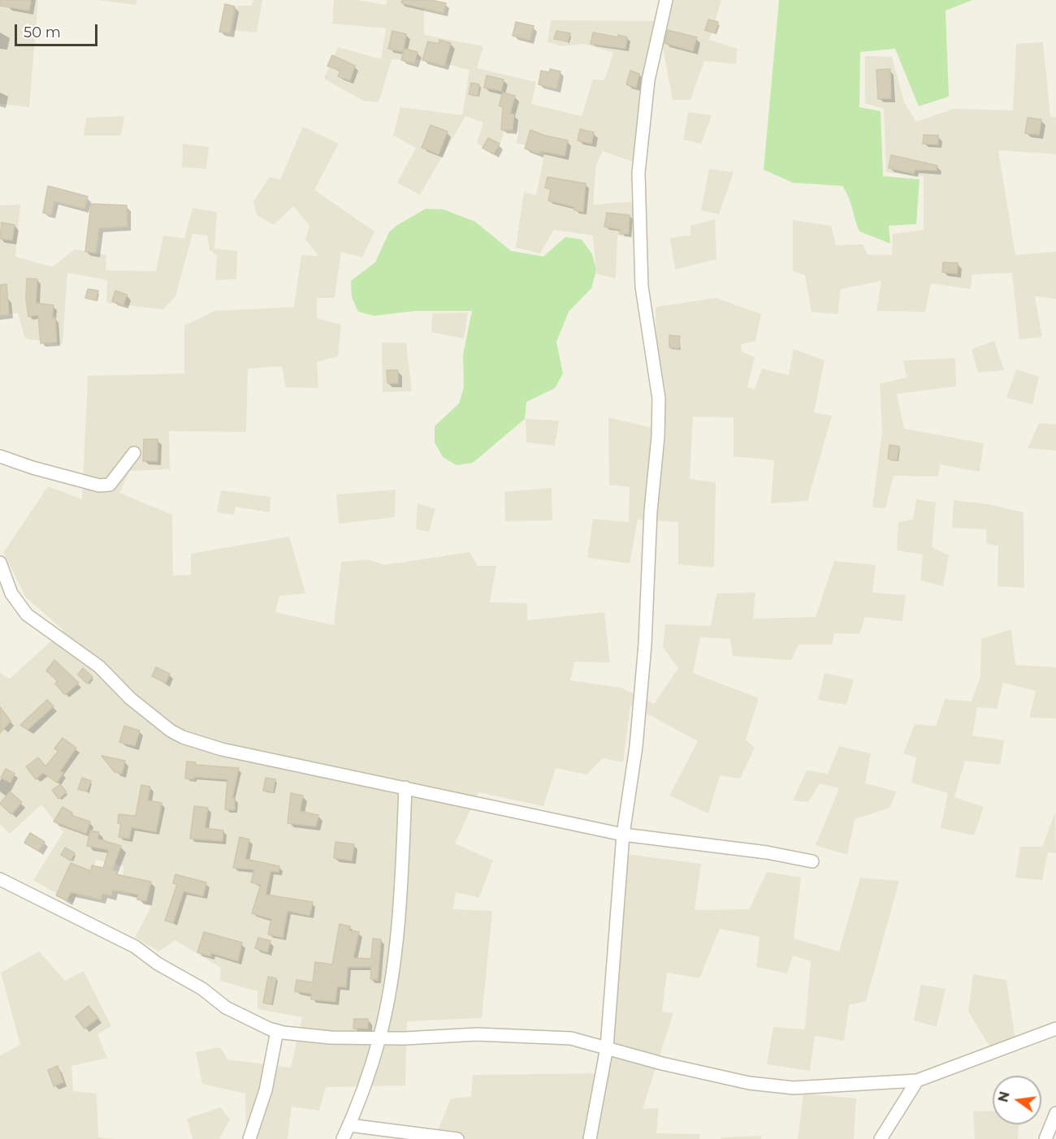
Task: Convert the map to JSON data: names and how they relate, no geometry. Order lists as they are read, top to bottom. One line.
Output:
{"scale_bar":"50 m","north":"left"}
